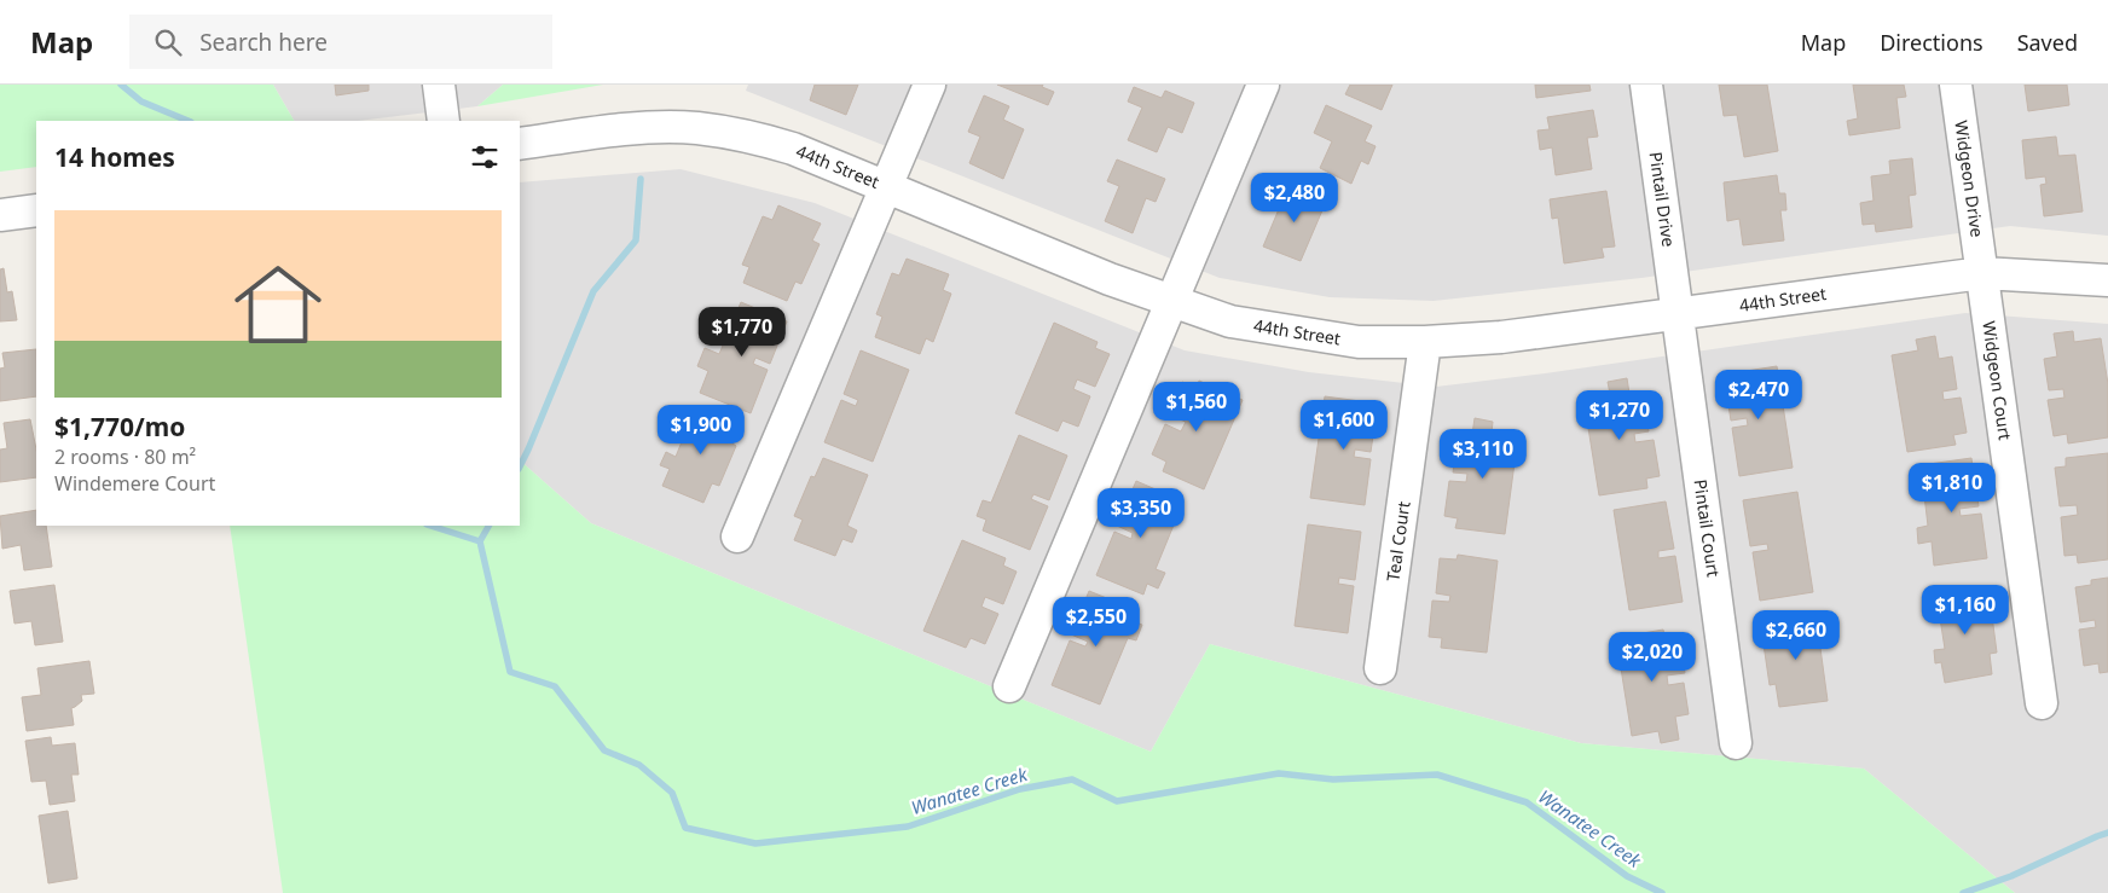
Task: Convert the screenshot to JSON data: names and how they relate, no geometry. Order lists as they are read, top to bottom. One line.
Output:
{"streets":{"street":["44th Street","Widgeon Drive","Pintail Drive","Widgeon Court","Pintail Court","Teal Court"]},"crossings":[["44th Street","Widgeon Drive"],["44th Street","Pintail Drive"],["44th Street","Widgeon Court"],["44th Street","Pintail Court"],["44th Street","Teal Court"],["Widgeon Drive","Widgeon Court"],["Pintail Drive","Pintail Court"]],"water":["Wanatee Creek"],"page":{"header":"Map","search":"Search here","nav":["Map","Directions","Saved"],"heading":"14 homes","price":["$2,480","$1,770","$2,470","$1,560","$1,270","$1,600","$1,900","$3,110","$1,810","$3,350","$1,160","$2,550","$2,660","$2,020"],"list":[{"name":"$1,770/mo","note":"2 rooms · 80 m² · Windemere Court"}]}}
